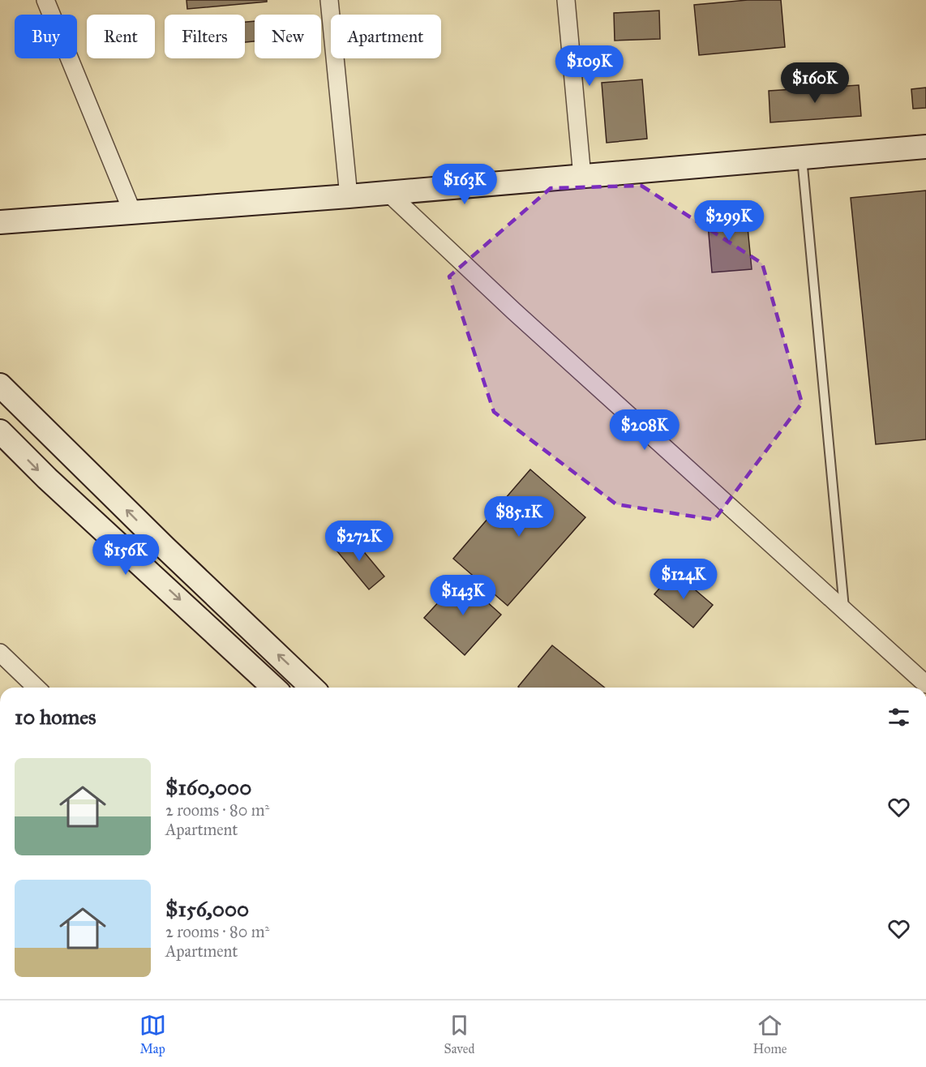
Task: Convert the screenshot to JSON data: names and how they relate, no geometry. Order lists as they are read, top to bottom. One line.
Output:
{"page":{"chip":["Buy","Rent","Filters","New","Apartment"],"price":["$109K","$160K","$163K","$299K","$208K","$85.1K","$272K","$156K","$124K","$143K"],"heading":"10 homes","list":[{"name":"$160,000","note":"2 rooms · 80 m² · Apartment"},{"name":"$156,000","note":"2 rooms · 80 m² · Apartment"}],"tabs":["Map","Saved","Home"]}}
